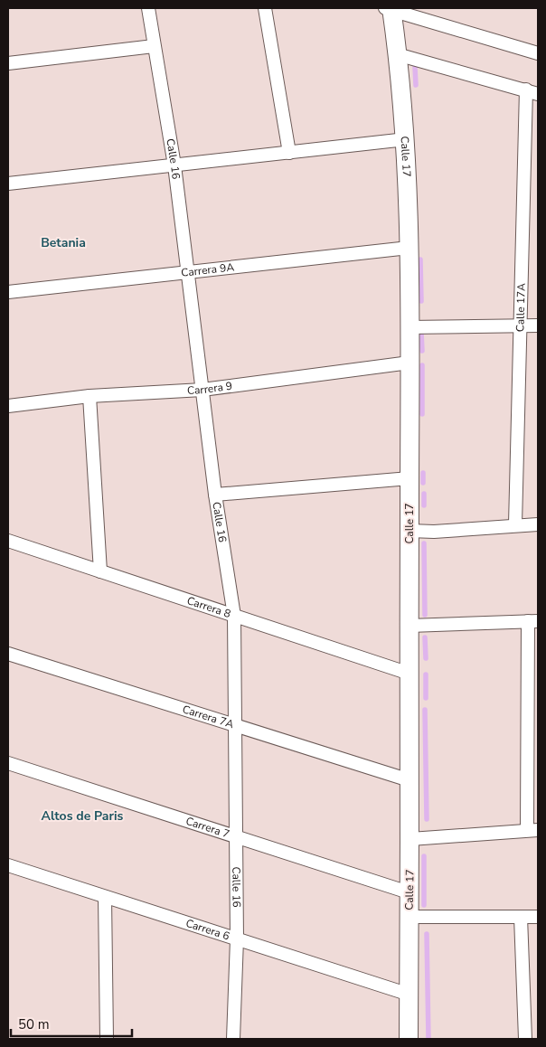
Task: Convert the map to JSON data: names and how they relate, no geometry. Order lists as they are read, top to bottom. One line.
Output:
{"streets":{"main road":["Calle 17"],"street":["Calle 16","Carrera 9A","Calle 17A","Carrera 9","Carrera 8","Carrera 7A","Carrera 7","Carrera 6"]},"crossings":[["Calle 17","Carrera 9A"],["Calle 17","Carrera 9"],["Calle 17","Carrera 8"],["Calle 17","Carrera 7A"],["Calle 17","Carrera 7"],["Calle 17","Carrera 6"],["Calle 16","Carrera 9A"],["Calle 16","Carrera 9"],["Calle 16","Carrera 8"],["Calle 16","Carrera 7A"],["Calle 16","Carrera 7"],["Calle 16","Carrera 6"]],"districts":["Betania","Altos de Paris"],"scale_bar":"50 m"}
